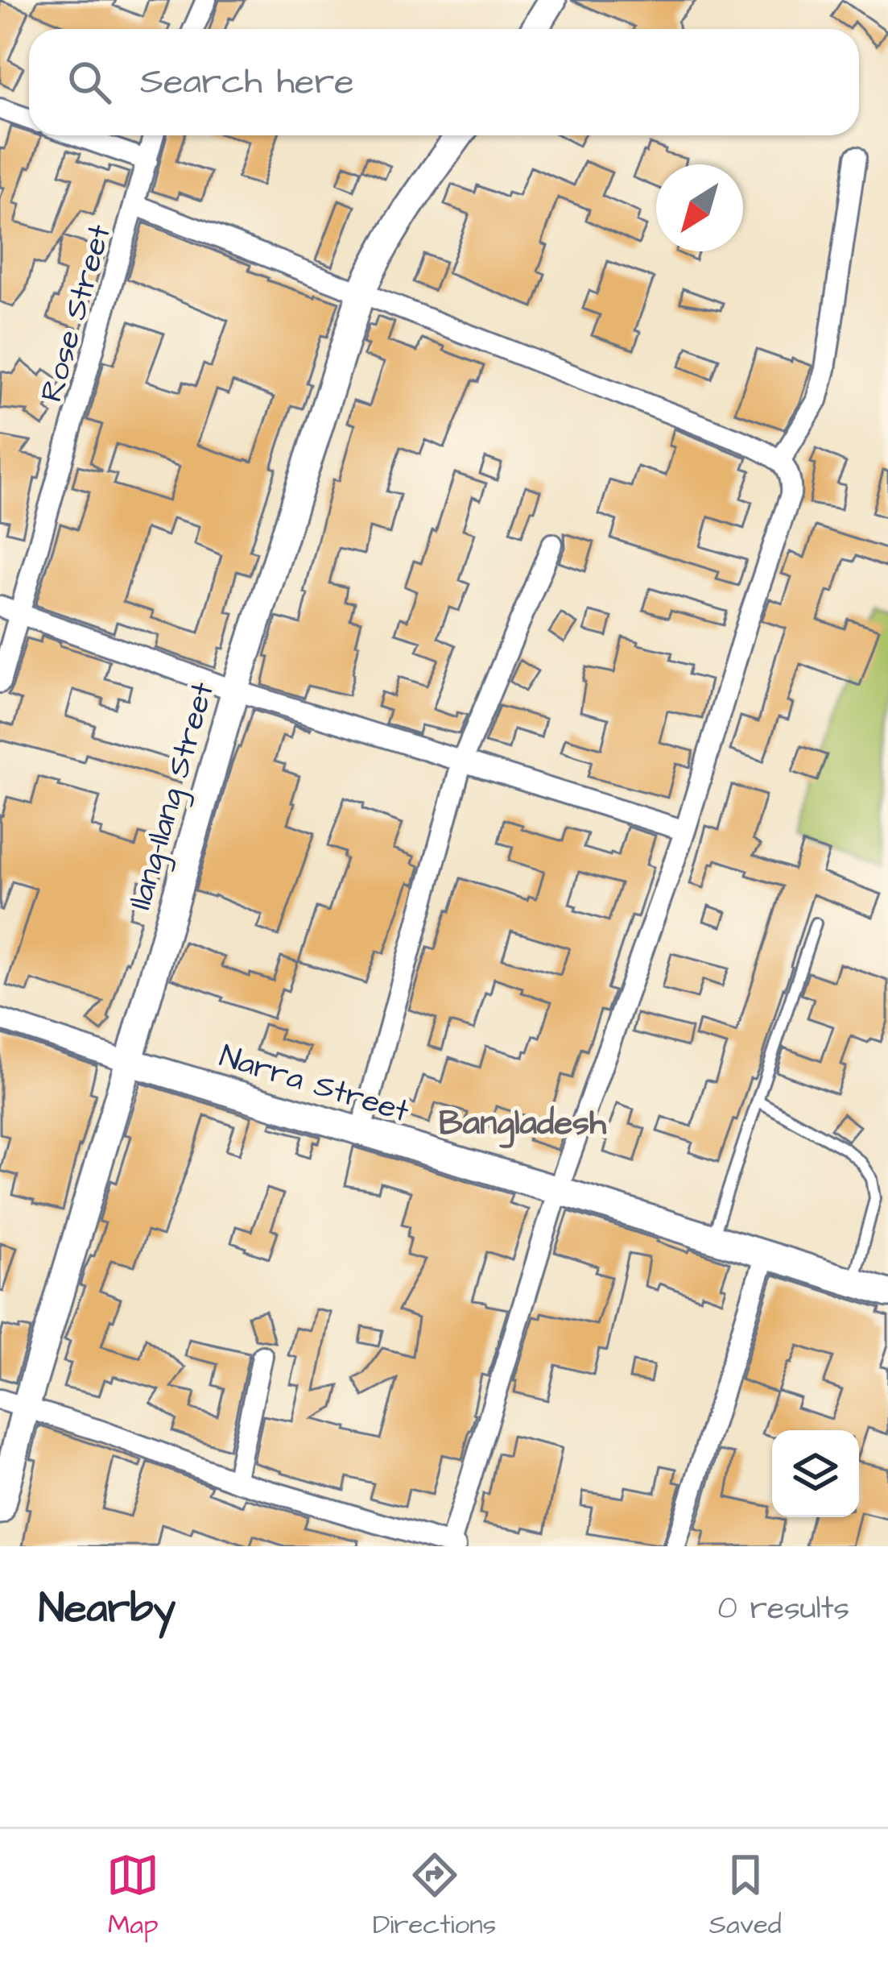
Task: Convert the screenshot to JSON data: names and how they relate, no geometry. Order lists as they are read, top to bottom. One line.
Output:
{"streets":{"main road":["Ilang-Ilang Street","Narra Street"],"street":["Rose Street"]},"crossings":[["Ilang-Ilang Street","Narra Street"]],"districts":["Bangladesh"],"north":"bottom left","page":{"search":"Search here","heading":["Nearby","0 results"],"nav":["Map","Directions","Saved"]}}
